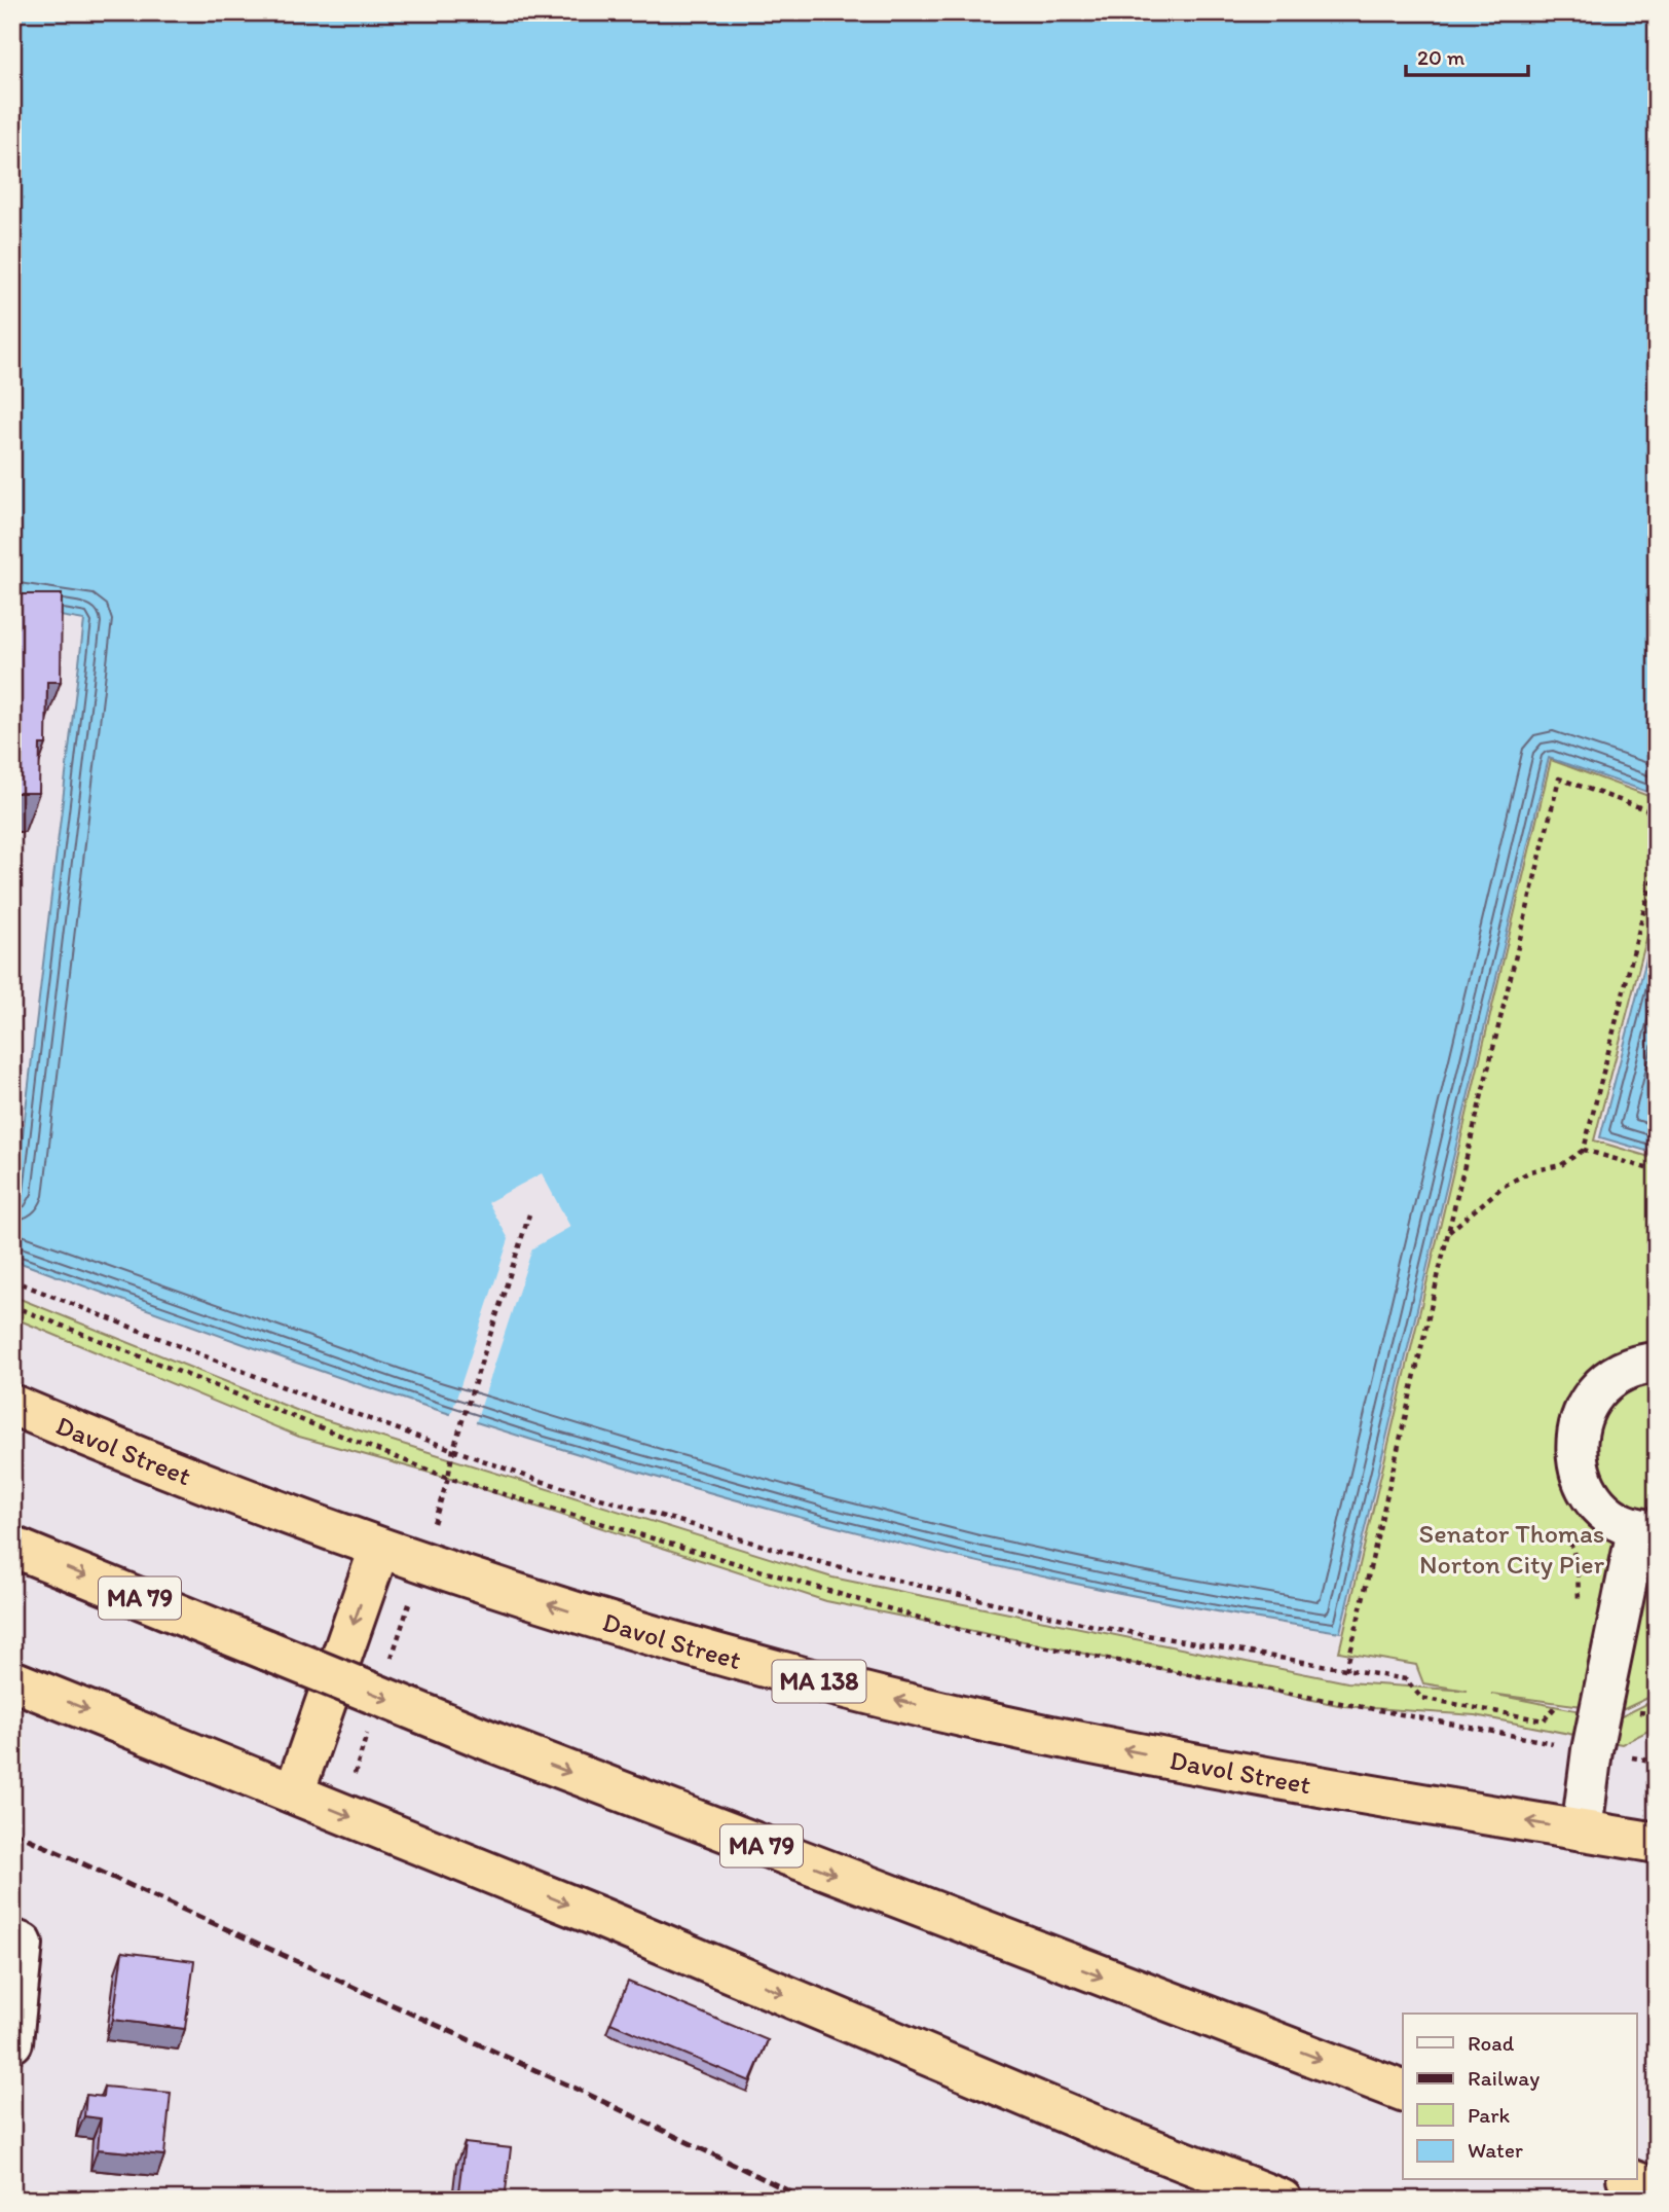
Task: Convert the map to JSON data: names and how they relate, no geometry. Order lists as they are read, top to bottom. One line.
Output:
{"streets":{"highway":["Davol Street","MA 79","MA 138"]},"parks":["Senator Thomas Norton City Pier"],"legend":["Road","Railway","Park","Water"],"scale_bar":"20 m"}
